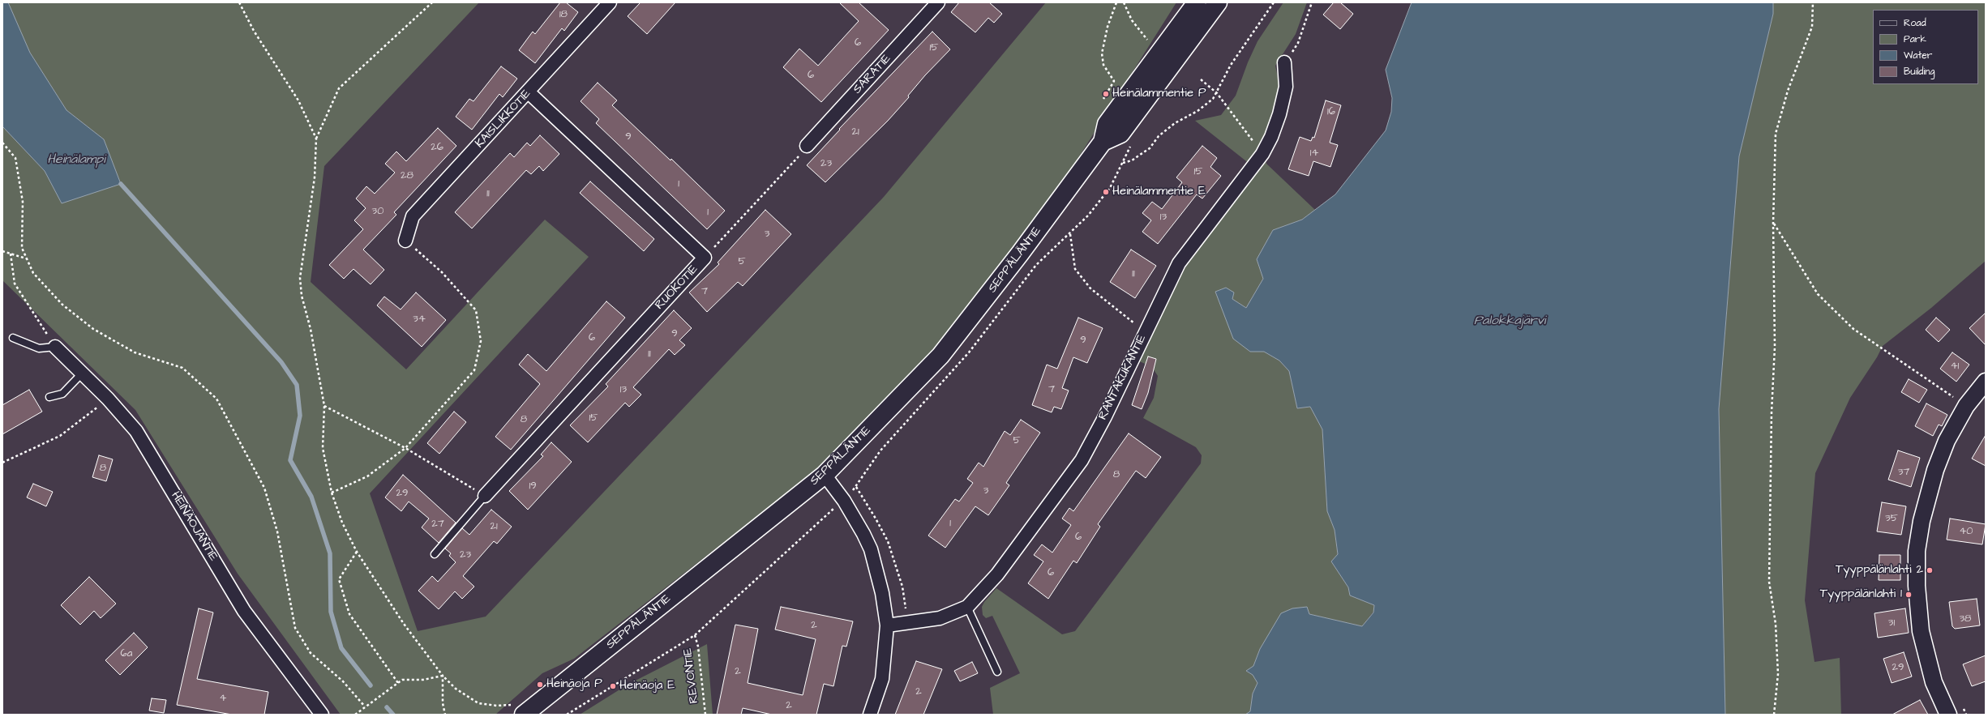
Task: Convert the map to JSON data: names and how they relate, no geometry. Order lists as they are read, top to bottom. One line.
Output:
{"streets":{"main road":["SEPPÄLÄNTIE"],"street":["SARATIE","KAISLIKKOTIE","RUOKOTIE","RANTAKUKANTIE","HEINÄOJANTIE"],"path":["REVONTIE"]},"crossings":[["KAISLIKKOTIE","RUOKOTIE"]],"water":["Heinälampi","Palokkajärvi"],"places":["Heinälammentie P","Heinälammentie E","Tyyppälänlahti 2","Tyyppälänlahti 1","Heinäoja P","Heinäoja E"],"house_numbers":["18","6","15","6","16","21","9","26","14","23","15","28","1","11","30","1","13","3","5","11","7","34","9","6","9","11","41","13","7","15","8","5","8","37","8","19","3","29","35","1","27","21","40","6","23","6","38","31","2","6a","29","2","2","4","2"],"legend":["Road","Park","Water","Building"]}
